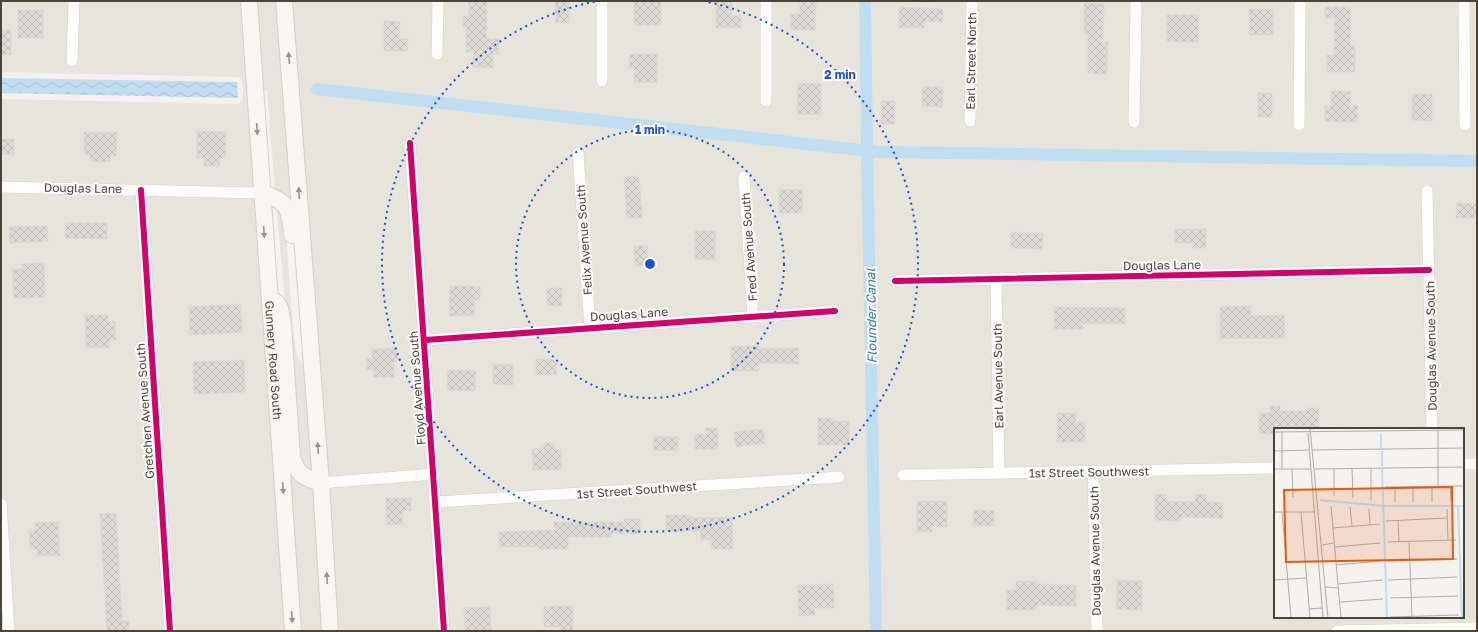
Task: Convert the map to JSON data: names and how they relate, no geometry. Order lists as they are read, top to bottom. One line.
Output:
{"streets":{"main road":["Gunnery Road South"],"street":["Earl Street North","Douglas Lane","Felix Avenue South","Fred Avenue South","Douglas Avenue South","Earl Avenue South","Floyd Avenue South","Gretchen Avenue South","1st Street Southwest"]},"crossings":[["Douglas Lane","Felix Avenue South"],["Douglas Lane","Fred Avenue South"],["Douglas Lane","Douglas Avenue South"],["Douglas Lane","Gunnery Road South"],["Douglas Lane","Earl Avenue South"],["Douglas Lane","Floyd Avenue South"],["Douglas Lane","Gretchen Avenue South"],["Douglas Avenue South","1st Street Southwest"],["Earl Avenue South","1st Street Southwest"],["Floyd Avenue South","1st Street Southwest"]],"water":["Flounder Canal"],"rings":["2 min","1 min"]}
